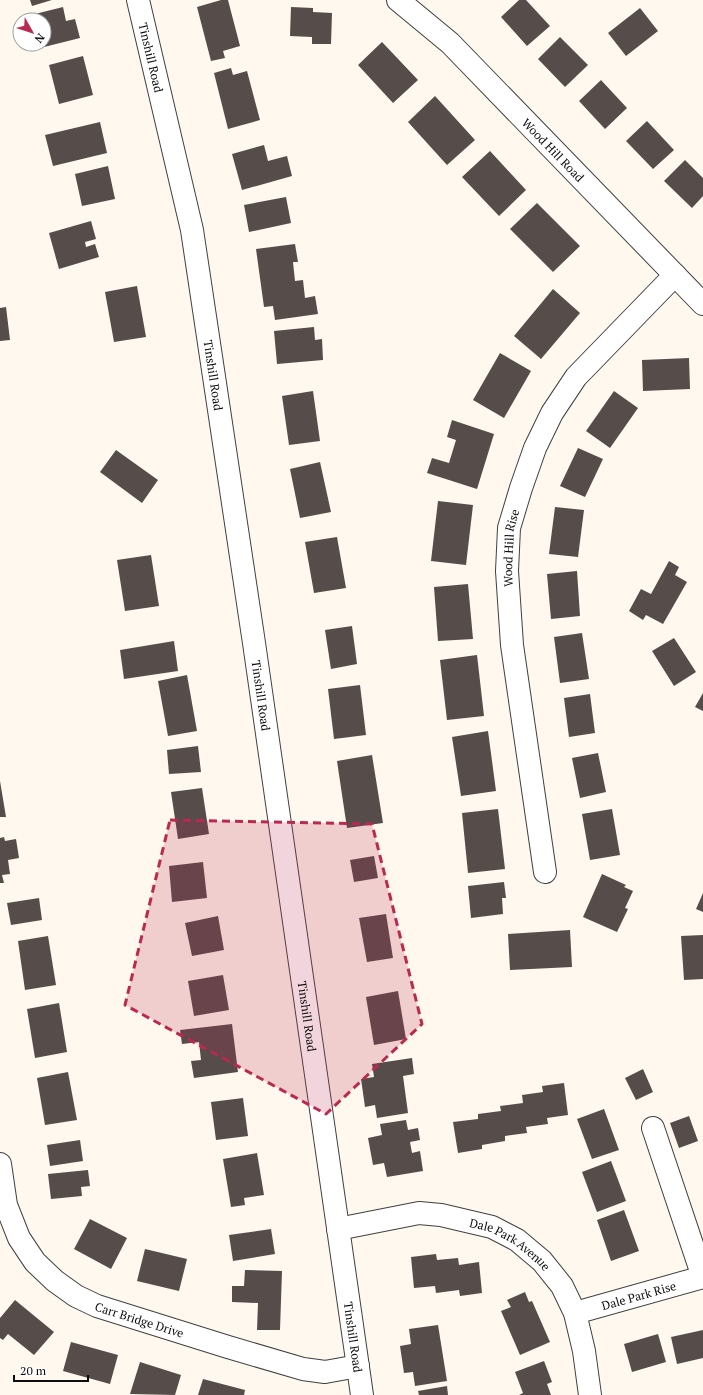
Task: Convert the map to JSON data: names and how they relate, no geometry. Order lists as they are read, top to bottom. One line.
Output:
{"streets":{"street":["Tinshill Road","Wood Hill Road","Wood Hill Rise","Dale Park Avenue","Dale Park Rise","Carr Bridge Drive"]},"crossings":[["Tinshill Road","Dale Park Avenue"],["Tinshill Road","Carr Bridge Drive"],["Wood Hill Road","Wood Hill Rise"],["Dale Park Avenue","Dale Park Rise"]],"scale_bar":"20 m","north":"bottom right"}
